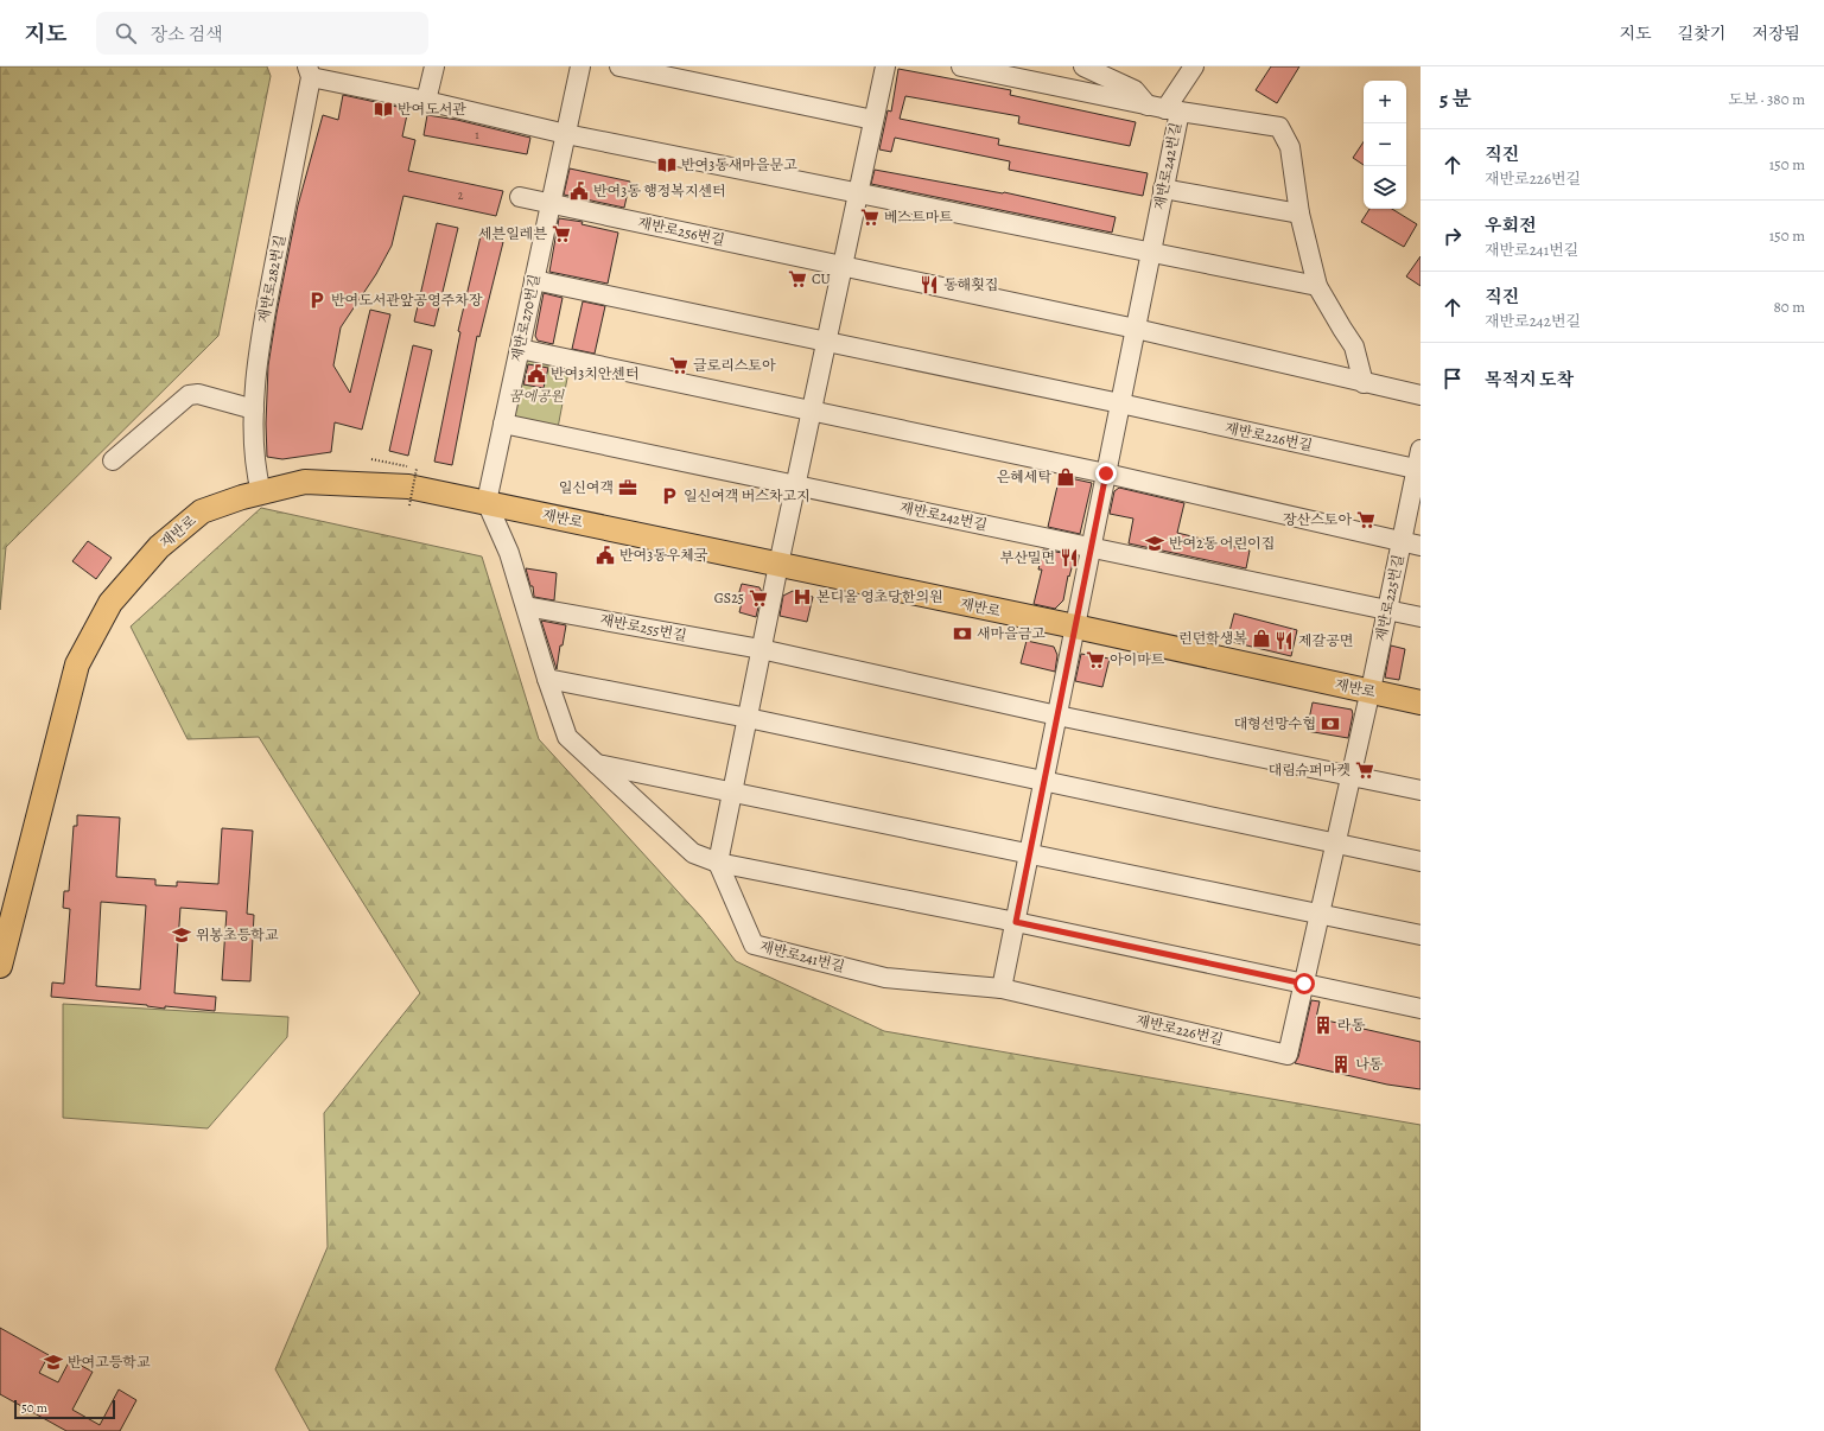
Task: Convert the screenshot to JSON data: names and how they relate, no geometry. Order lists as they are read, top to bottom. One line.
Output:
{"streets":{"main road":["재반로"],"street":["재반로242번길","재반로256번길","재반로282번길","재반로270번길","재반로226번길","재반로225번길","재반로255번길","재반로241번길"]},"crossings":[["재반로242번길","재반로226번길"],["재반로242번길","재반로"],["재반로256번길","재반로270번길"],["재반로282번길","재반로"],["재반로270번길","재반로"],["재반로226번길","재반로"],["재반로226번길","재반로225번길"],["재반로226번길","재반로241번길"],["재반로","재반로225번길"]],"parks":["꿈에공원"],"places":{"library":["반여도서관","반여3동새마을문고"],"public building":["반여3동 행정복지센터","반여3치안센터","반여3동우체국"],"supermarket":["베스트마트","세븐일레븐","CU","글로리스토아","장산스토아","GS25","아이마트","대림슈퍼마켓"],"restaurant":["동해횟집","부산밀면","제갈공면"],"parking":["반여도서관앞공영주차장","일신여객 버스차고지"],"shop":["은혜세탁","런던학생복"],"office":["일신여객"],"school or university":["반여2동 어린이집","위봉초등학교","반여고등학교"],"hospital":["본디올 영초당한의원"],"bank":["새마을금고","대형선망수협"],"building":["라동","나동"]},"house_numbers":["1","2"],"scale_bar":"50 m","page":{"header":"지도","search":"장소 검색","nav":["지도","길찾기","저장됨"],"heading":["5 분","도보 · 380 m"],"map_buttons":["+","−"],"list":[["직진","재반로226번길","150 m"],["우회전","재반로241번길","150 m"],["직진","재반로242번길","80 m"],"목적지 도착"],"scale":"50 m"}}
